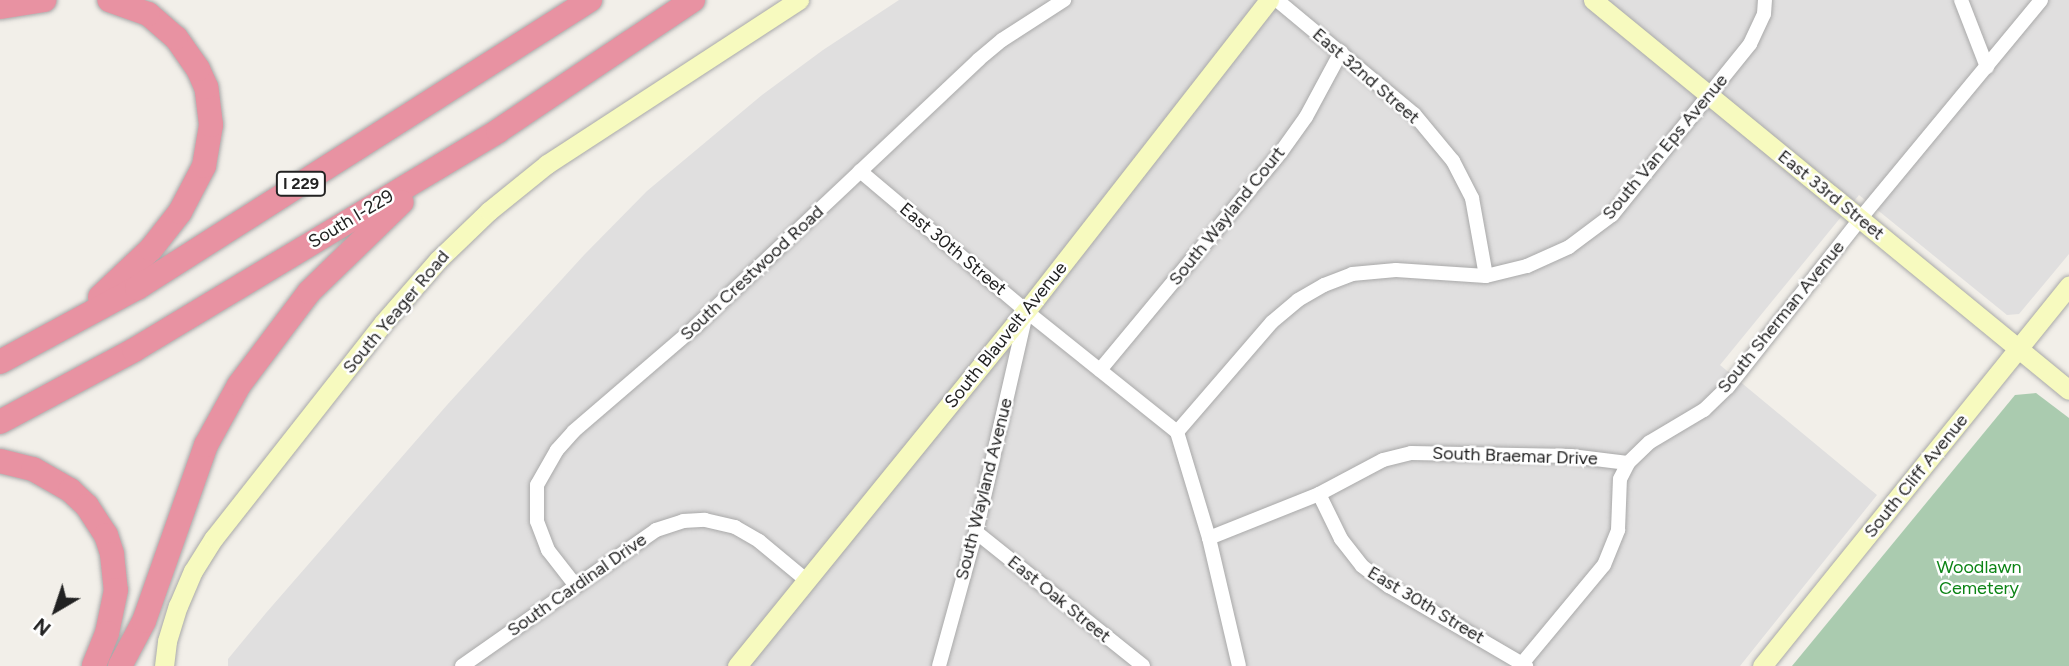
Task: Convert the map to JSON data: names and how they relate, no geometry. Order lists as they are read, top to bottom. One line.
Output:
{"streets":{"highway":["I 229","South I-229"],"street":["East 32nd Street","South Van Eps Avenue","East 33rd Street","South Wayland Court","East 30th Street","South Crestwood Road","South Yeager Road","South Sherman Avenue","South Blauvelt Avenue","South Braemar Drive","South Cliff Avenue","South Wayland Avenue","South Cardinal Drive","East Oak Street"]},"crossings":[["East 32nd Street","South Van Eps Avenue"],["East 32nd Street","South Wayland Court"],["South Van Eps Avenue","East 33rd Street"],["South Van Eps Avenue","East 30th Street"],["East 33rd Street","South Sherman Avenue"],["East 33rd Street","South Cliff Avenue"],["South Wayland Court","East 30th Street"],["East 30th Street","South Crestwood Road"],["East 30th Street","South Blauvelt Avenue"],["East 30th Street","South Braemar Drive"],["East 30th Street","South Wayland Avenue"],["South Crestwood Road","South Cardinal Drive"],["South Sherman Avenue","South Braemar Drive"],["South Blauvelt Avenue","South Wayland Avenue"],["South Blauvelt Avenue","South Cardinal Drive"],["South Wayland Avenue","East Oak Street"]],"parks":["Woodlawn Cemetery"],"north":"bottom left"}
